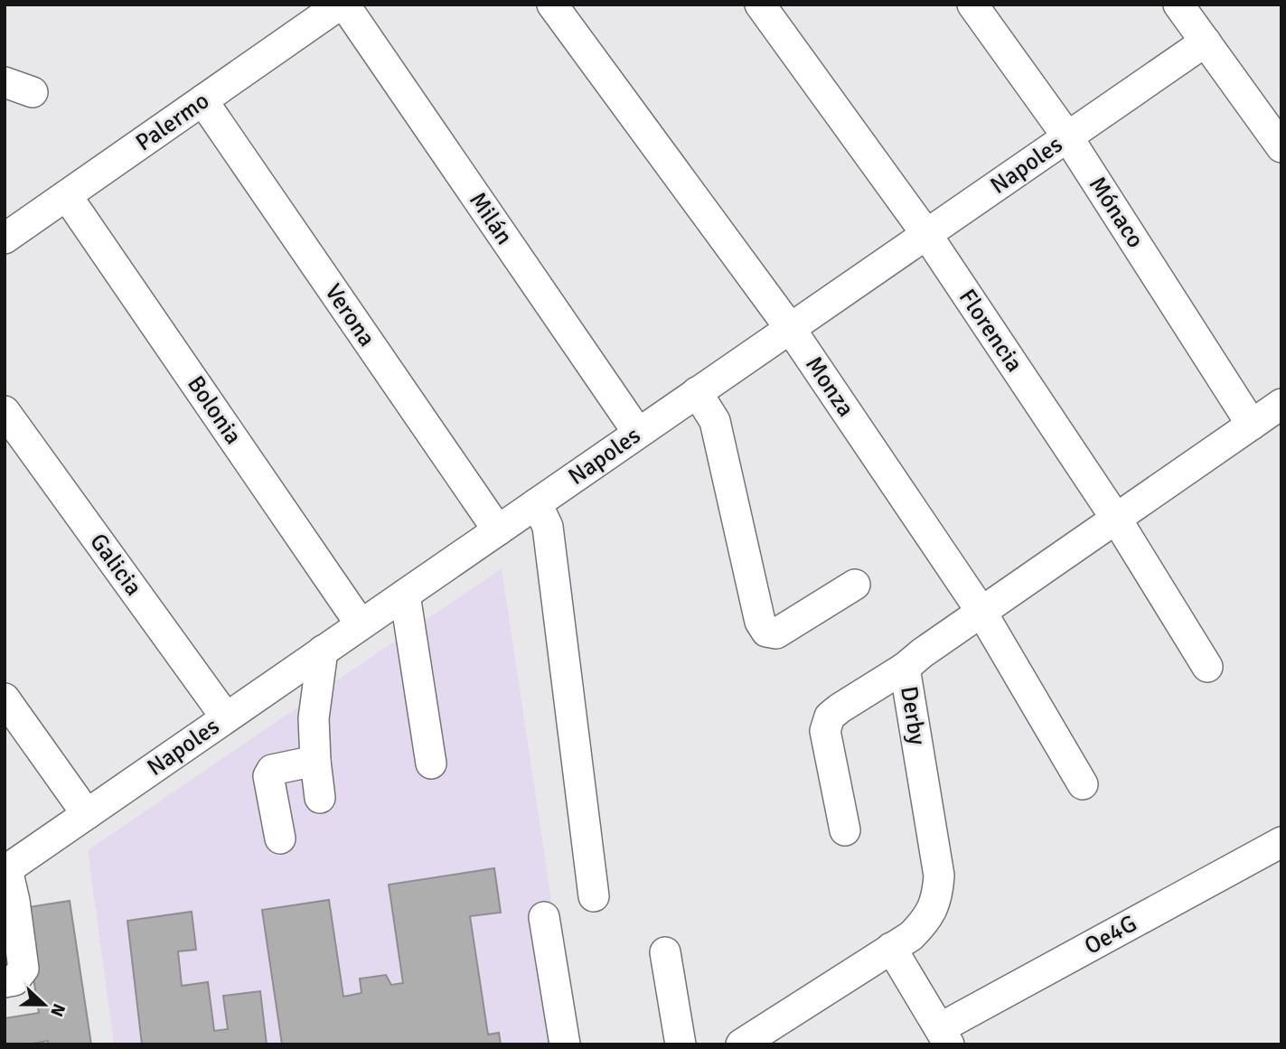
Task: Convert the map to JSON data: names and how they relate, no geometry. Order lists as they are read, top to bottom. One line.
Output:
{"streets":{"street":["Palermo","Napoles","Mónaco","Milán","Verona","Florencia","Monza","Bolonia","Galicia","Derby","Oe4G"]},"crossings":[["Palermo","Milán"],["Palermo","Verona"],["Palermo","Bolonia"],["Napoles","Mónaco"],["Napoles","Milán"],["Napoles","Verona"],["Napoles","Florencia"],["Napoles","Monza"],["Napoles","Bolonia"],["Napoles","Galicia"],["Mónaco","Derby"],["Florencia","Derby"],["Monza","Derby"]],"north":"right"}
